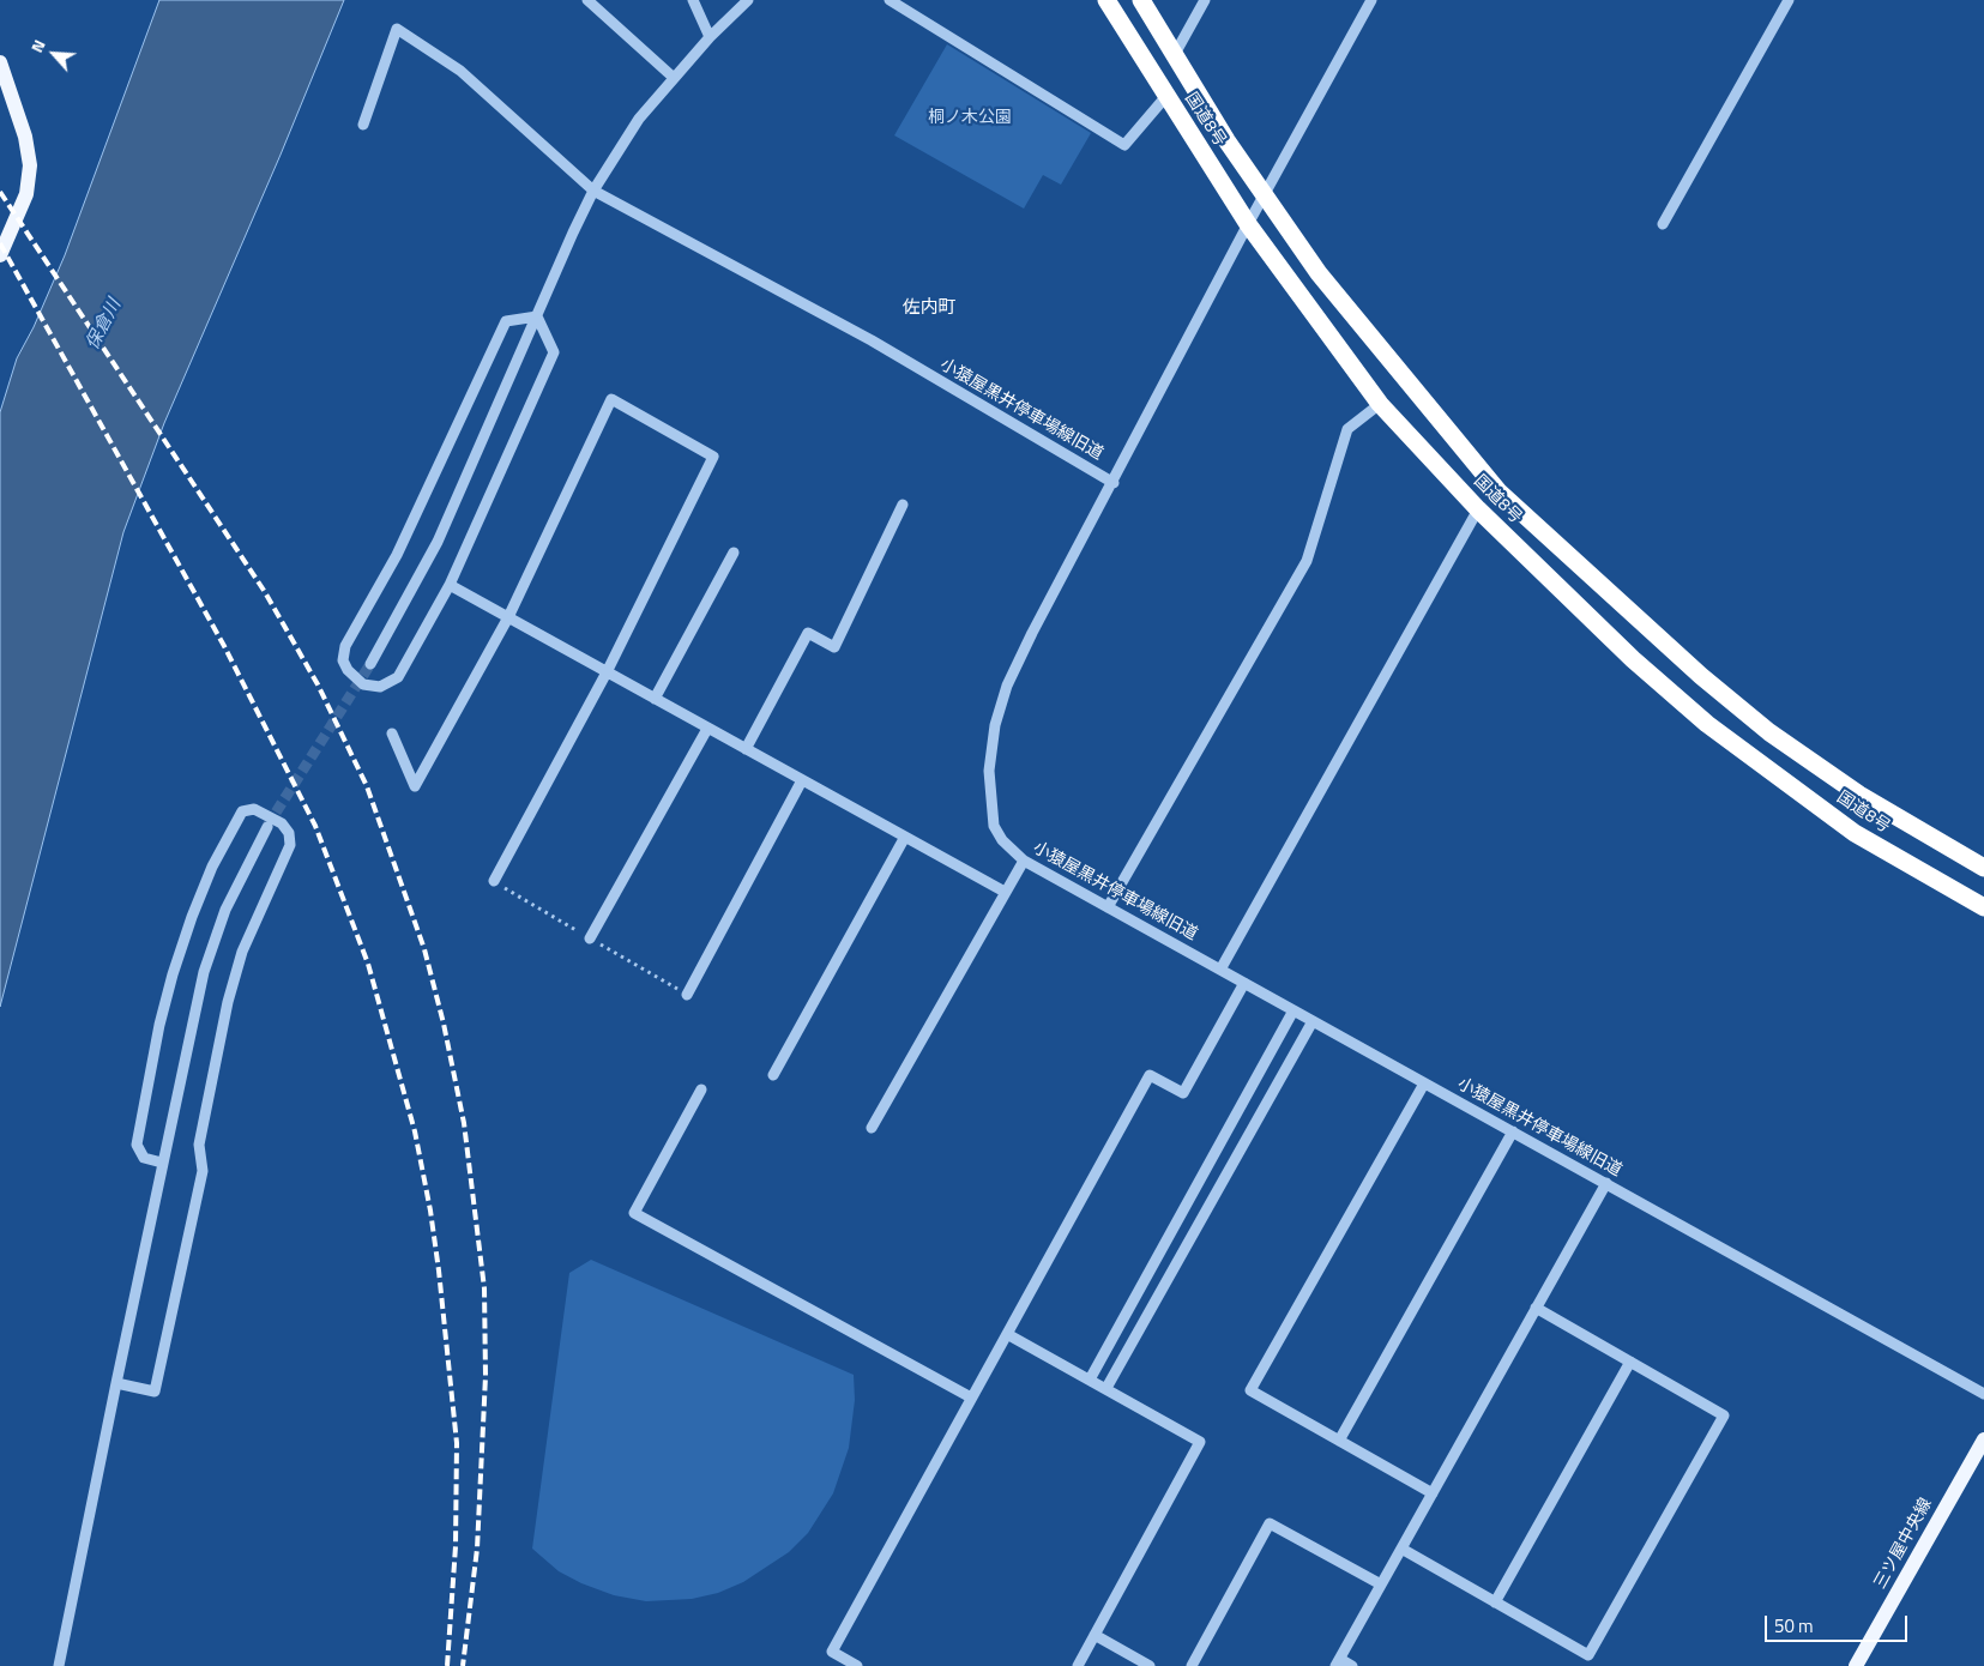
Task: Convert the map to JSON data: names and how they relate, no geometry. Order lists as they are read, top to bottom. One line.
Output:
{"streets":{"highway":["国道8号"],"main road":["三ツ屋中央線"],"street":["小猿屋黒井停車場線旧道"]},"districts":["佐内町"],"water":["保倉川"],"parks":["桐ノ木公園"],"scale_bar":"50 m","north":"top left"}
